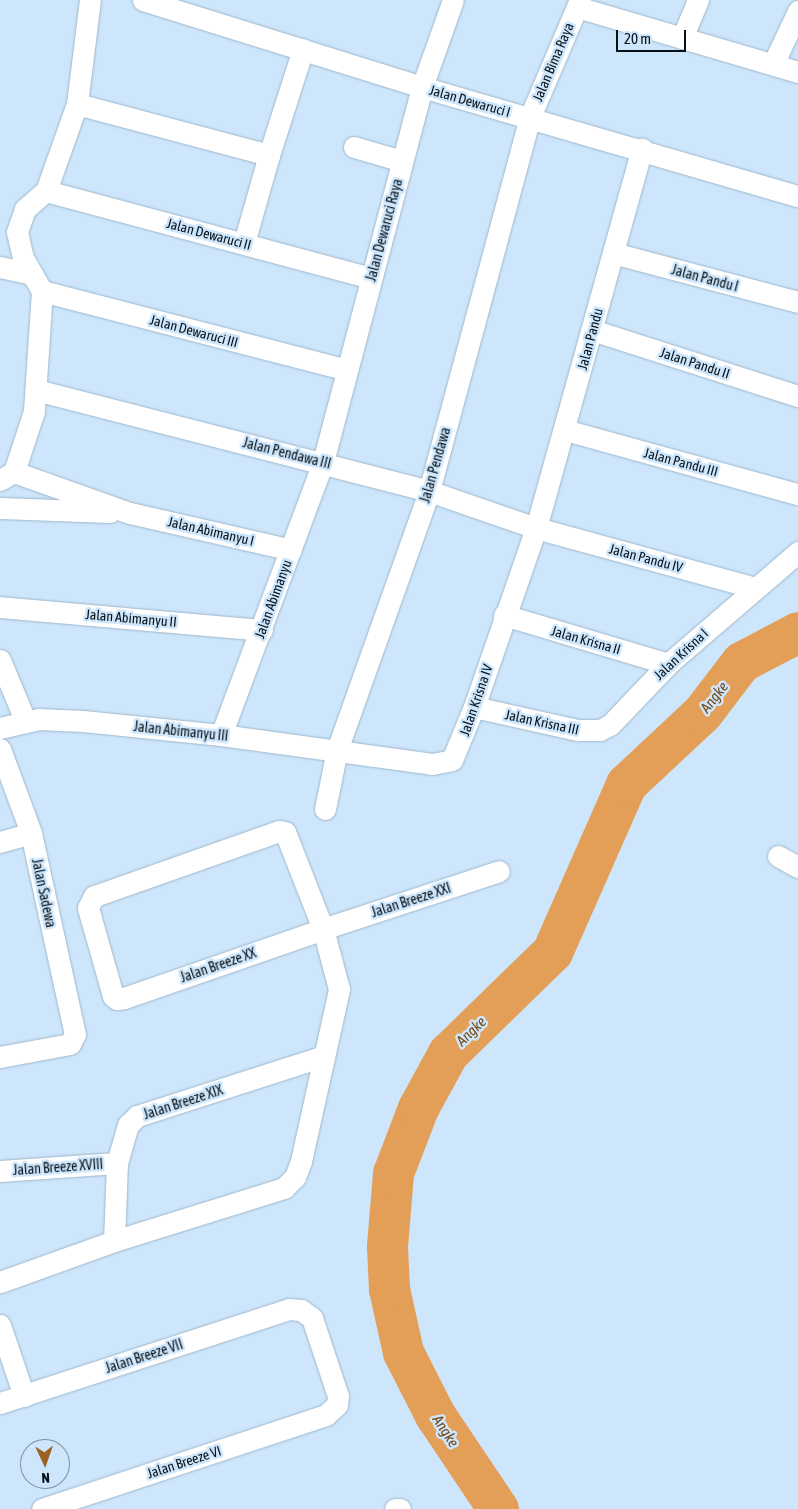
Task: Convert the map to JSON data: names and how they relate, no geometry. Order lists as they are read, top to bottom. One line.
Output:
{"streets":{"street":["Jalan Bima Raya","Jalan Dewaruci I","Jalan Dewaruci Raya","Jalan Dewaruci II","Jalan Pandu I","Jalan Dewaruci III","Jalan Pandu","Jalan Pandu II","Jalan Pendawa III","Jalan Pandu III","Jalan Pendawa","Jalan Abimanyu I","Jalan Pandu IV","Jalan Abimanyu","Jalan Abimanyu II","Jalan Krisna II","Jalan Krisna I","Jalan Krisna IV","Jalan Krisna III","Jalan Abimanyu III","Jalan Sadewa","Jalan Breeze XXI","Jalan Breeze XX","Jalan Breeze XIX","Jalan Breeze XVIII","Jalan Breeze VII","Jalan Breeze VI"]},"crossings":[["Jalan Bima Raya","Jalan Dewaruci I"],["Jalan Bima Raya","Jalan Pendawa"],["Jalan Dewaruci I","Jalan Dewaruci Raya"],["Jalan Dewaruci I","Jalan Pandu"],["Jalan Dewaruci I","Jalan Pendawa"],["Jalan Dewaruci Raya","Jalan Dewaruci II"],["Jalan Dewaruci Raya","Jalan Dewaruci III"],["Jalan Dewaruci Raya","Jalan Pendawa III"],["Jalan Dewaruci Raya","Jalan Abimanyu"],["Jalan Pandu I","Jalan Pandu"],["Jalan Pandu","Jalan Pandu II"],["Jalan Pandu","Jalan Pendawa III"],["Jalan Pandu","Jalan Pandu III"],["Jalan Pandu","Jalan Pandu IV"],["Jalan Pandu","Jalan Krisna IV"],["Jalan Pendawa III","Jalan Pendawa"],["Jalan Pendawa III","Jalan Pandu IV"],["Jalan Pendawa III","Jalan Abimanyu"],["Jalan Pendawa III","Jalan Krisna IV"],["Jalan Pendawa","Jalan Krisna IV"],["Jalan Pendawa","Jalan Abimanyu III"],["Jalan Abimanyu I","Jalan Abimanyu"],["Jalan Pandu IV","Jalan Krisna I"],["Jalan Pandu IV","Jalan Krisna IV"],["Jalan Abimanyu","Jalan Abimanyu II"],["Jalan Abimanyu","Jalan Abimanyu III"],["Jalan Krisna II","Jalan Krisna I"],["Jalan Krisna II","Jalan Krisna IV"],["Jalan Krisna I","Jalan Krisna III"],["Jalan Krisna IV","Jalan Krisna III"],["Jalan Krisna IV","Jalan Abimanyu III"],["Jalan Breeze XXI","Jalan Breeze XX"],["Jalan Breeze XIX","Jalan Breeze XVIII"],["Jalan Breeze VII","Jalan Breeze VI"]],"water":["Angke"],"scale_bar":"20 m","north":"bottom"}
